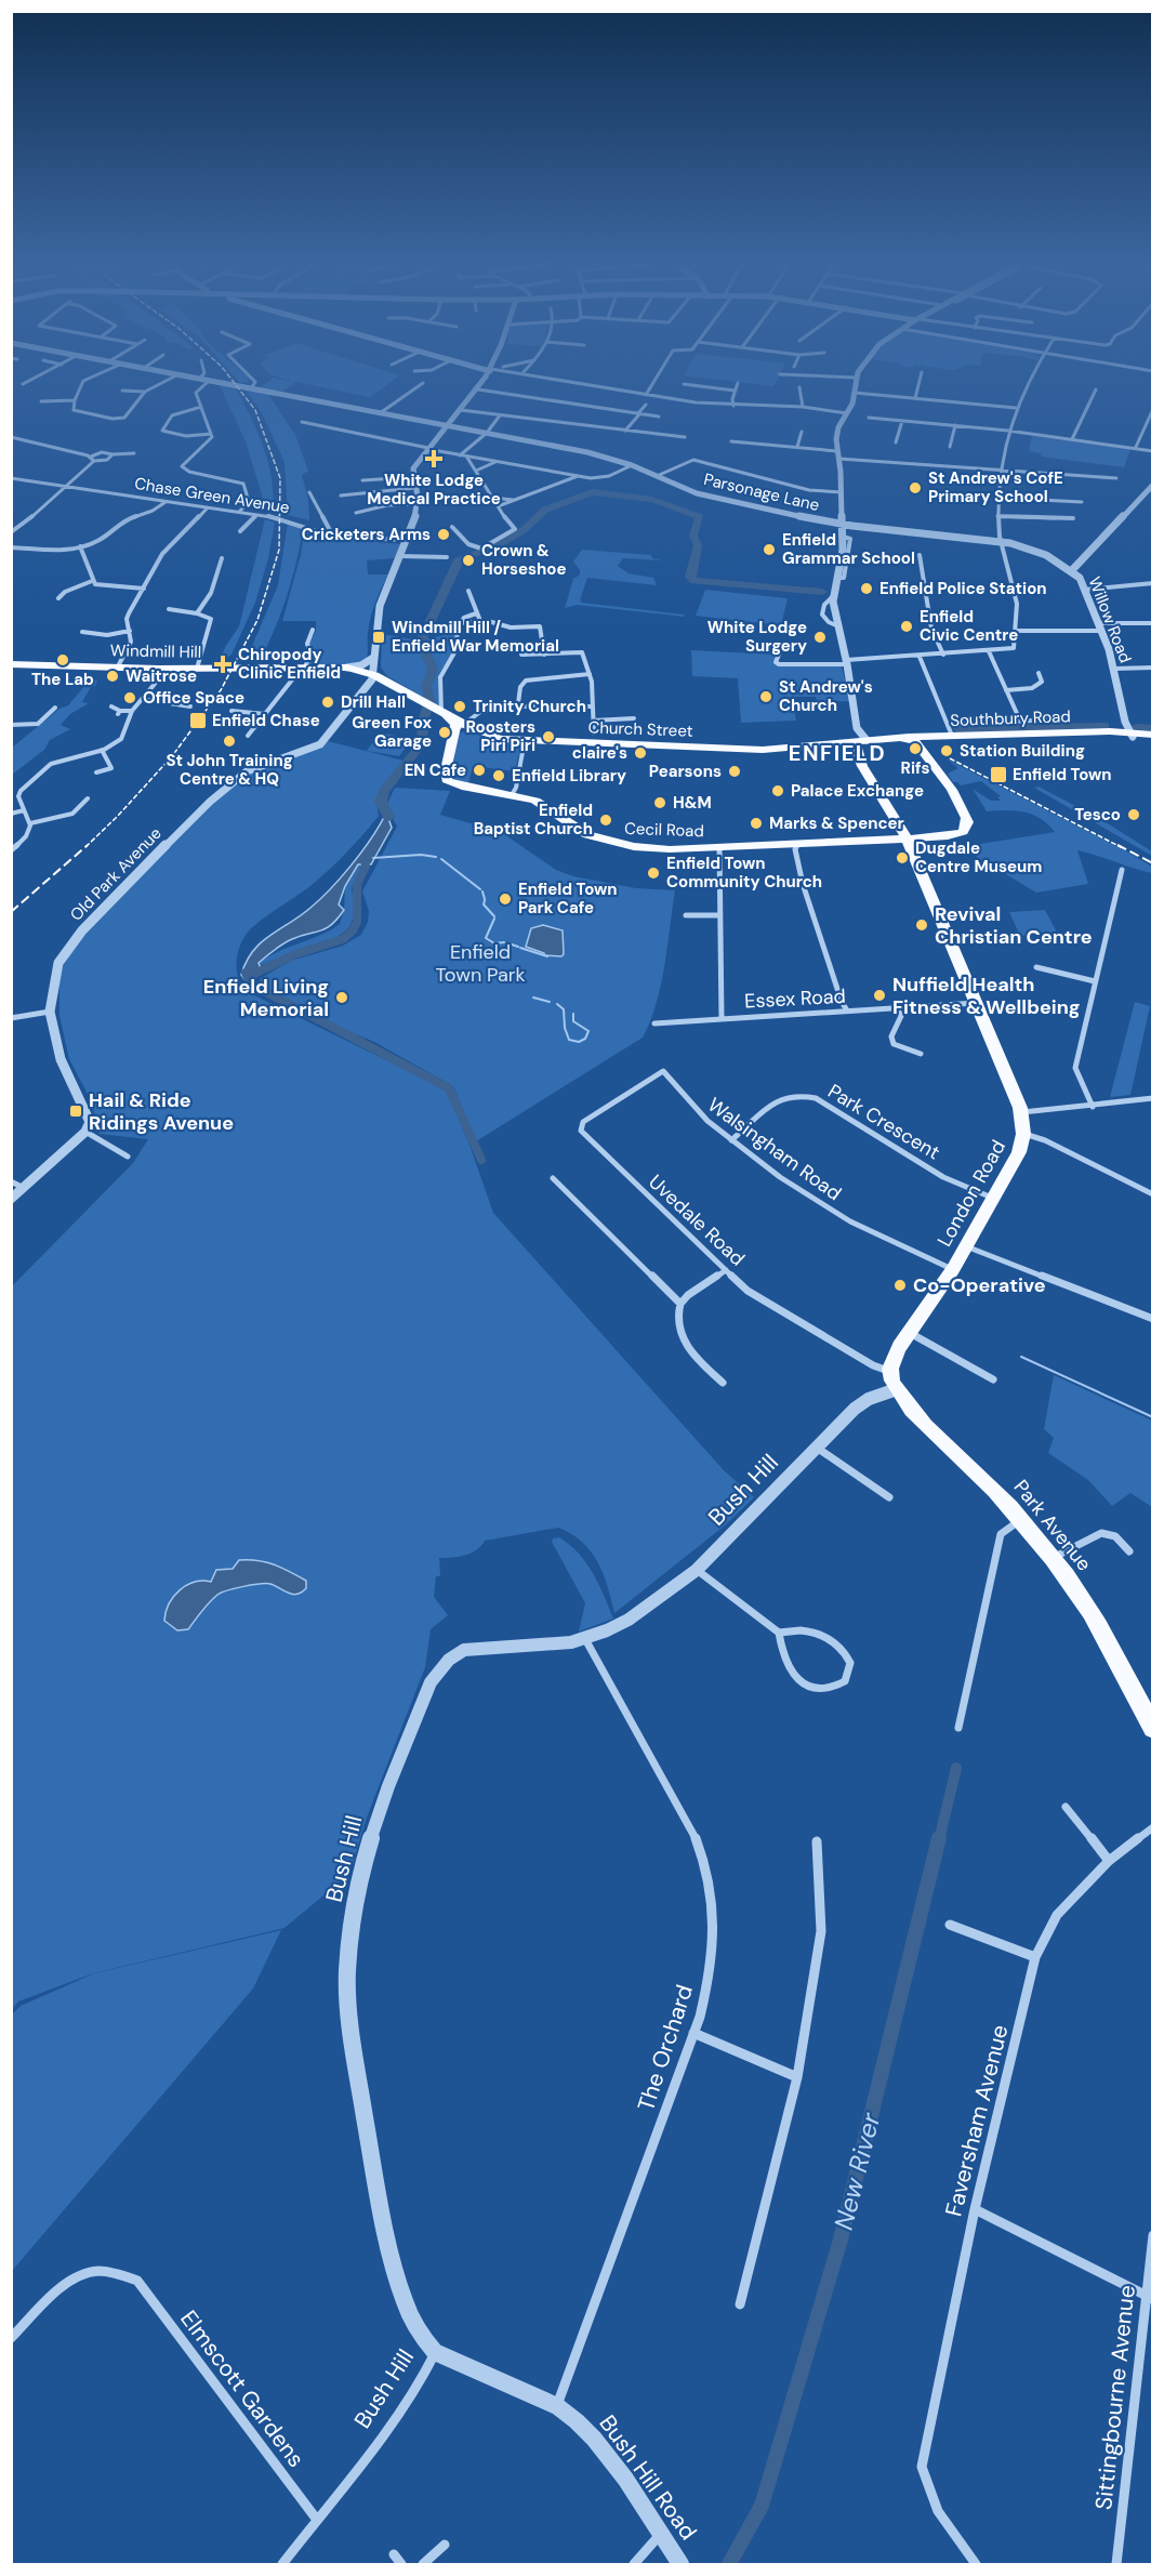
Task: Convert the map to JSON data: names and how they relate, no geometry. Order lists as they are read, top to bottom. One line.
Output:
{"streets":{"main road":["Windmill Hill","Southbury Road","Church Street","Cecil Road","London Road","Park Avenue"],"street":["Parsonage Lane","Chase Green Avenue","Willow Road","Old Park Avenue","Essex Road","Park Crescent","Walsingham Road","Uvedale Road","Bush Hill","The Orchard","Faversham Avenue","Elmscott Gardens","Sittingbourne Avenue","Bush Hill Road"]},"crossings":[["Parsonage Lane","Willow Road"],["Willow Road","Southbury Road"],["Windmill Hill","Old Park Avenue"],["Southbury Road","Church Street"],["Southbury Road","London Road"],["Church Street","Cecil Road"],["Church Street","London Road"],["Cecil Road","London Road"],["Essex Road","London Road"],["Park Crescent","Walsingham Road"],["Park Crescent","London Road"],["Walsingham Road","London Road"],["Walsingham Road","Uvedale Road"],["London Road","Uvedale Road"],["London Road","Bush Hill"],["London Road","Park Avenue"],["Uvedale Road","Bush Hill"],["Uvedale Road","Park Avenue"],["Bush Hill","Park Avenue"],["Bush Hill","The Orchard"],["Bush Hill","Elmscott Gardens"],["Bush Hill","Bush Hill Road"],["The Orchard","Bush Hill Road"]],"districts":["ENFIELD"],"water":["New River"],"parks":["Enfield Town Park"],"places":{"health":["White Lodge Medical Practice","Chiropody Clinic Enfield"],"other":["St Andrew's CofE Primary School","Cricketers Arms","Enfield Grammar School","Crown & Horseshoe","Enfield Police Station","Enfield Civic Centre","White Lodge Surgery","The Lab","Waitrose","St Andrew's Church","Office Space","Drill Hall","Trinity Church","Green Fox Garage","Roosters Piri Piri","St John Training Centre & HQ","Rifs","Station Building","claire's","EN Cafe","Pearsons","Enfield Library","Palace Exchange","H&M","Tesco","Enfield Baptist Church","Marks & Spencer","Dugdale Centre Museum","Enfield Town Community Church","Enfield Town Park Cafe","Revival Christian Centre","Nuffield Health Fitness & Wellbeing","Enfield Living Memorial","Co-Operative"],"transit":["Windmill Hill / Enfield War Memorial","Enfield Chase","Enfield Town","Hail & Ride Ridings Avenue"]}}
